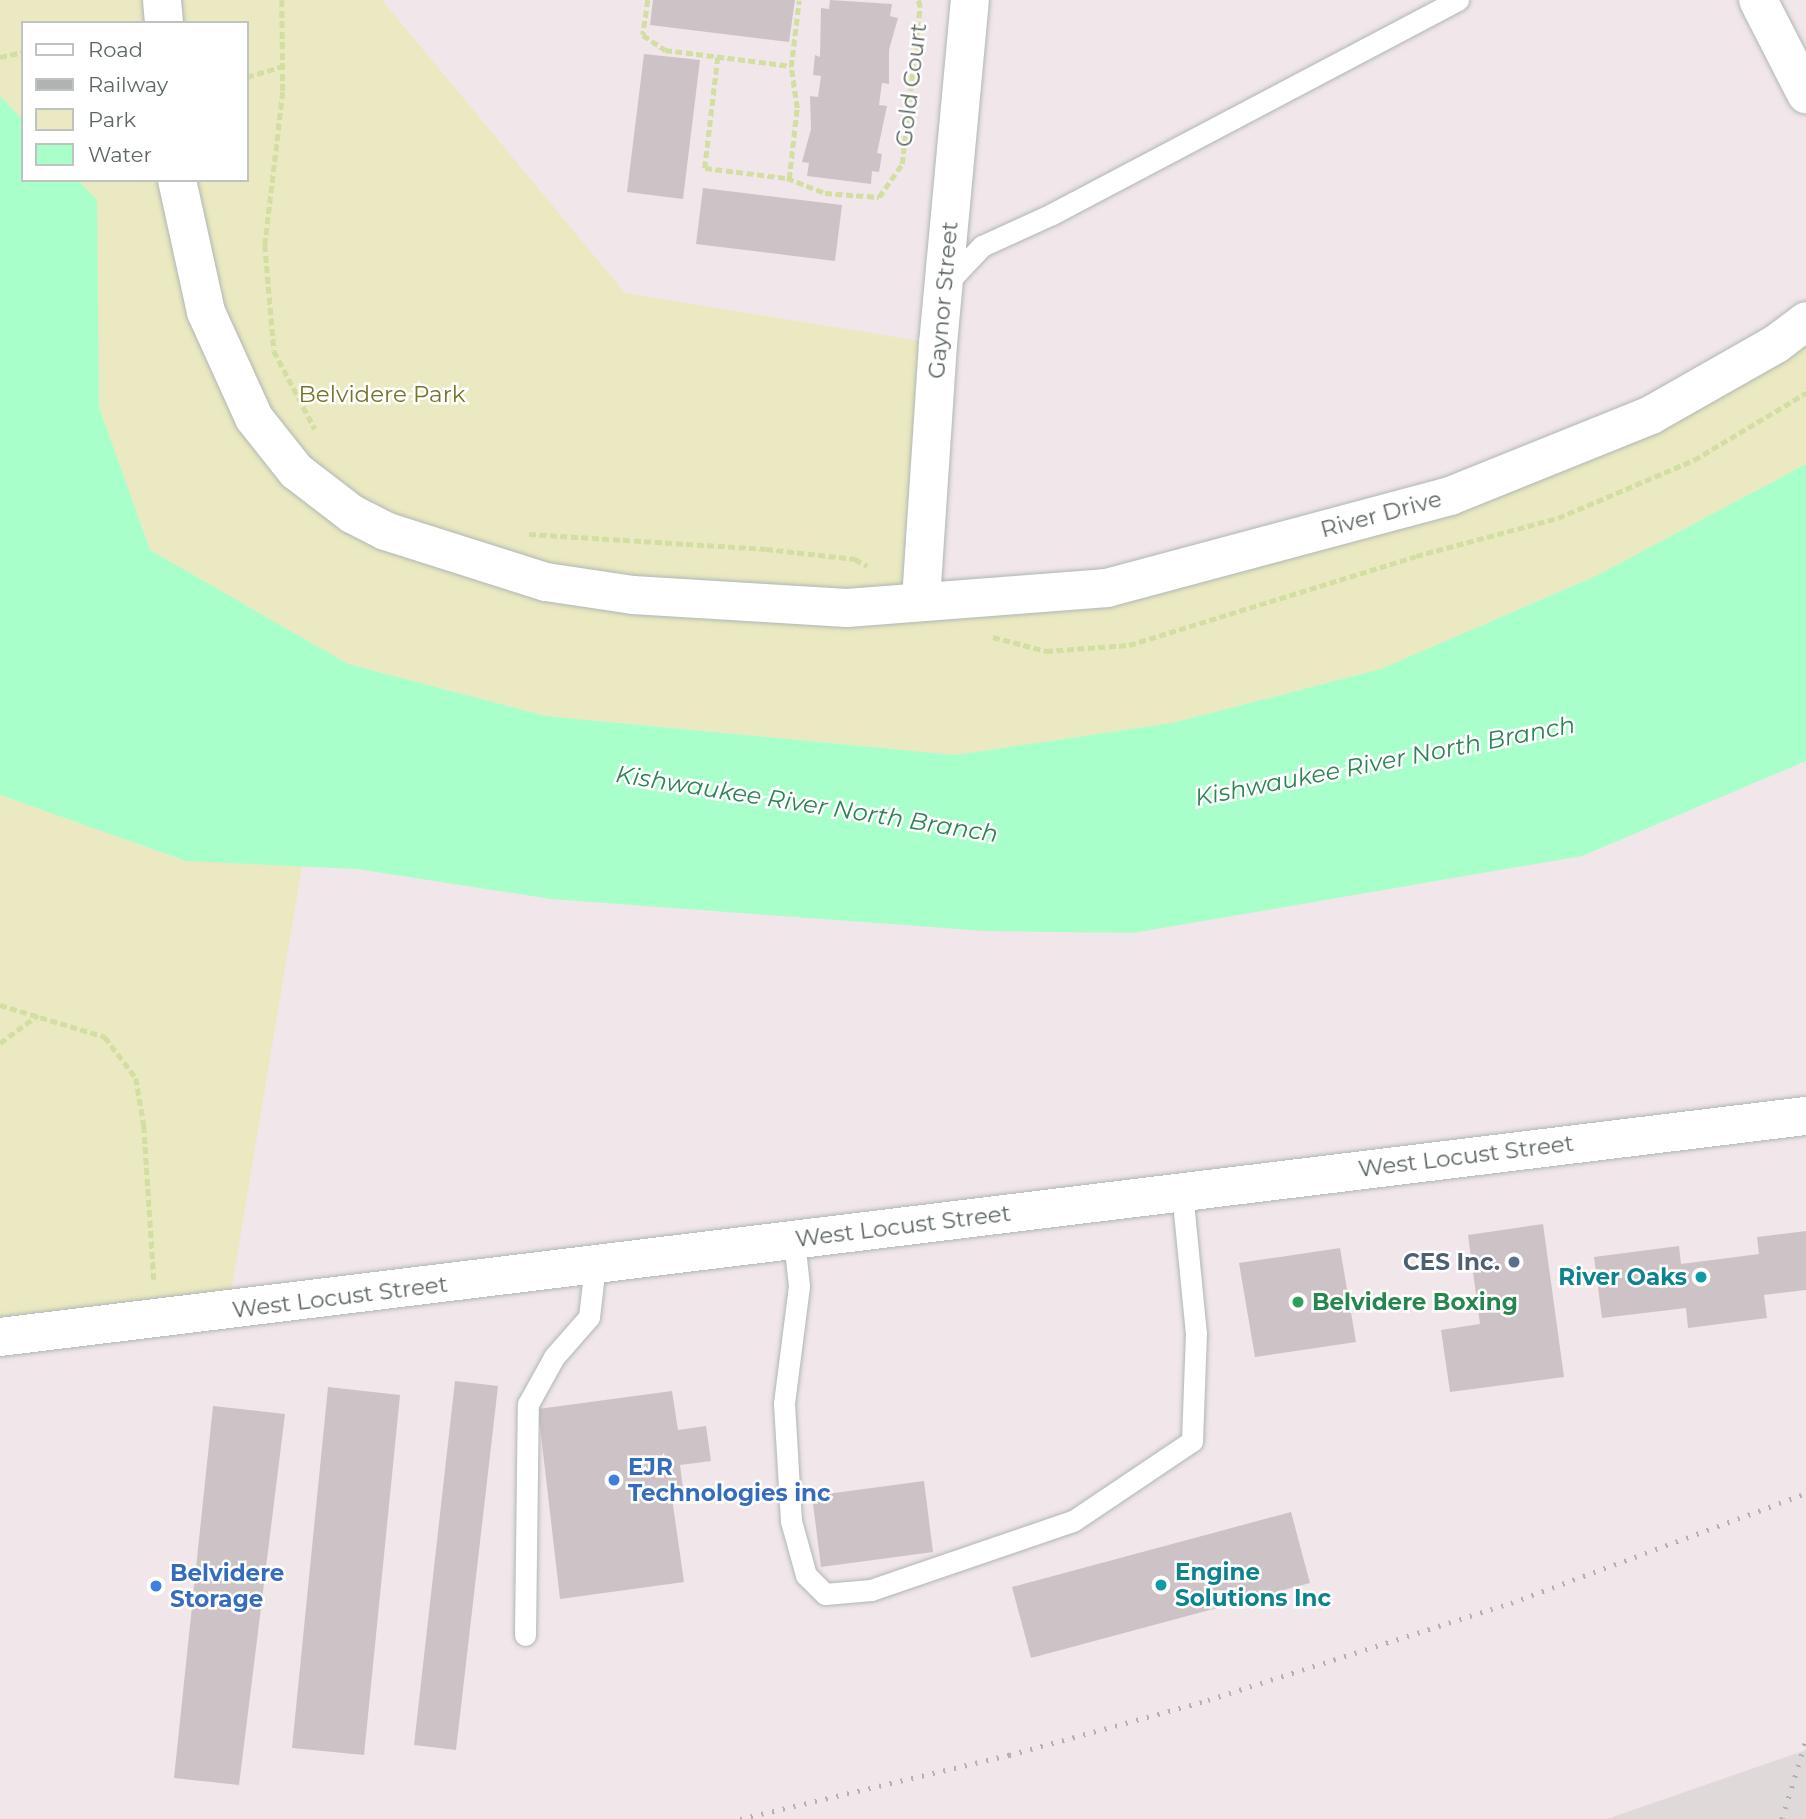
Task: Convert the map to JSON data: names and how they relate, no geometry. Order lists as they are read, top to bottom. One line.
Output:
{"streets":{"street":["Gaynor Street","River Drive","West Locust Street"],"path":["Gold Court"]},"crossings":[["Gaynor Street","River Drive"]],"water":["Kishwaukee River North Branch"],"parks":["Belvidere Park"],"places":["CES Inc.","River Oaks","Belvidere Boxing","EJR Technologies inc","Engine Solutions Inc","Belvidere Storage"],"legend":["Road","Railway","Park","Water"]}
